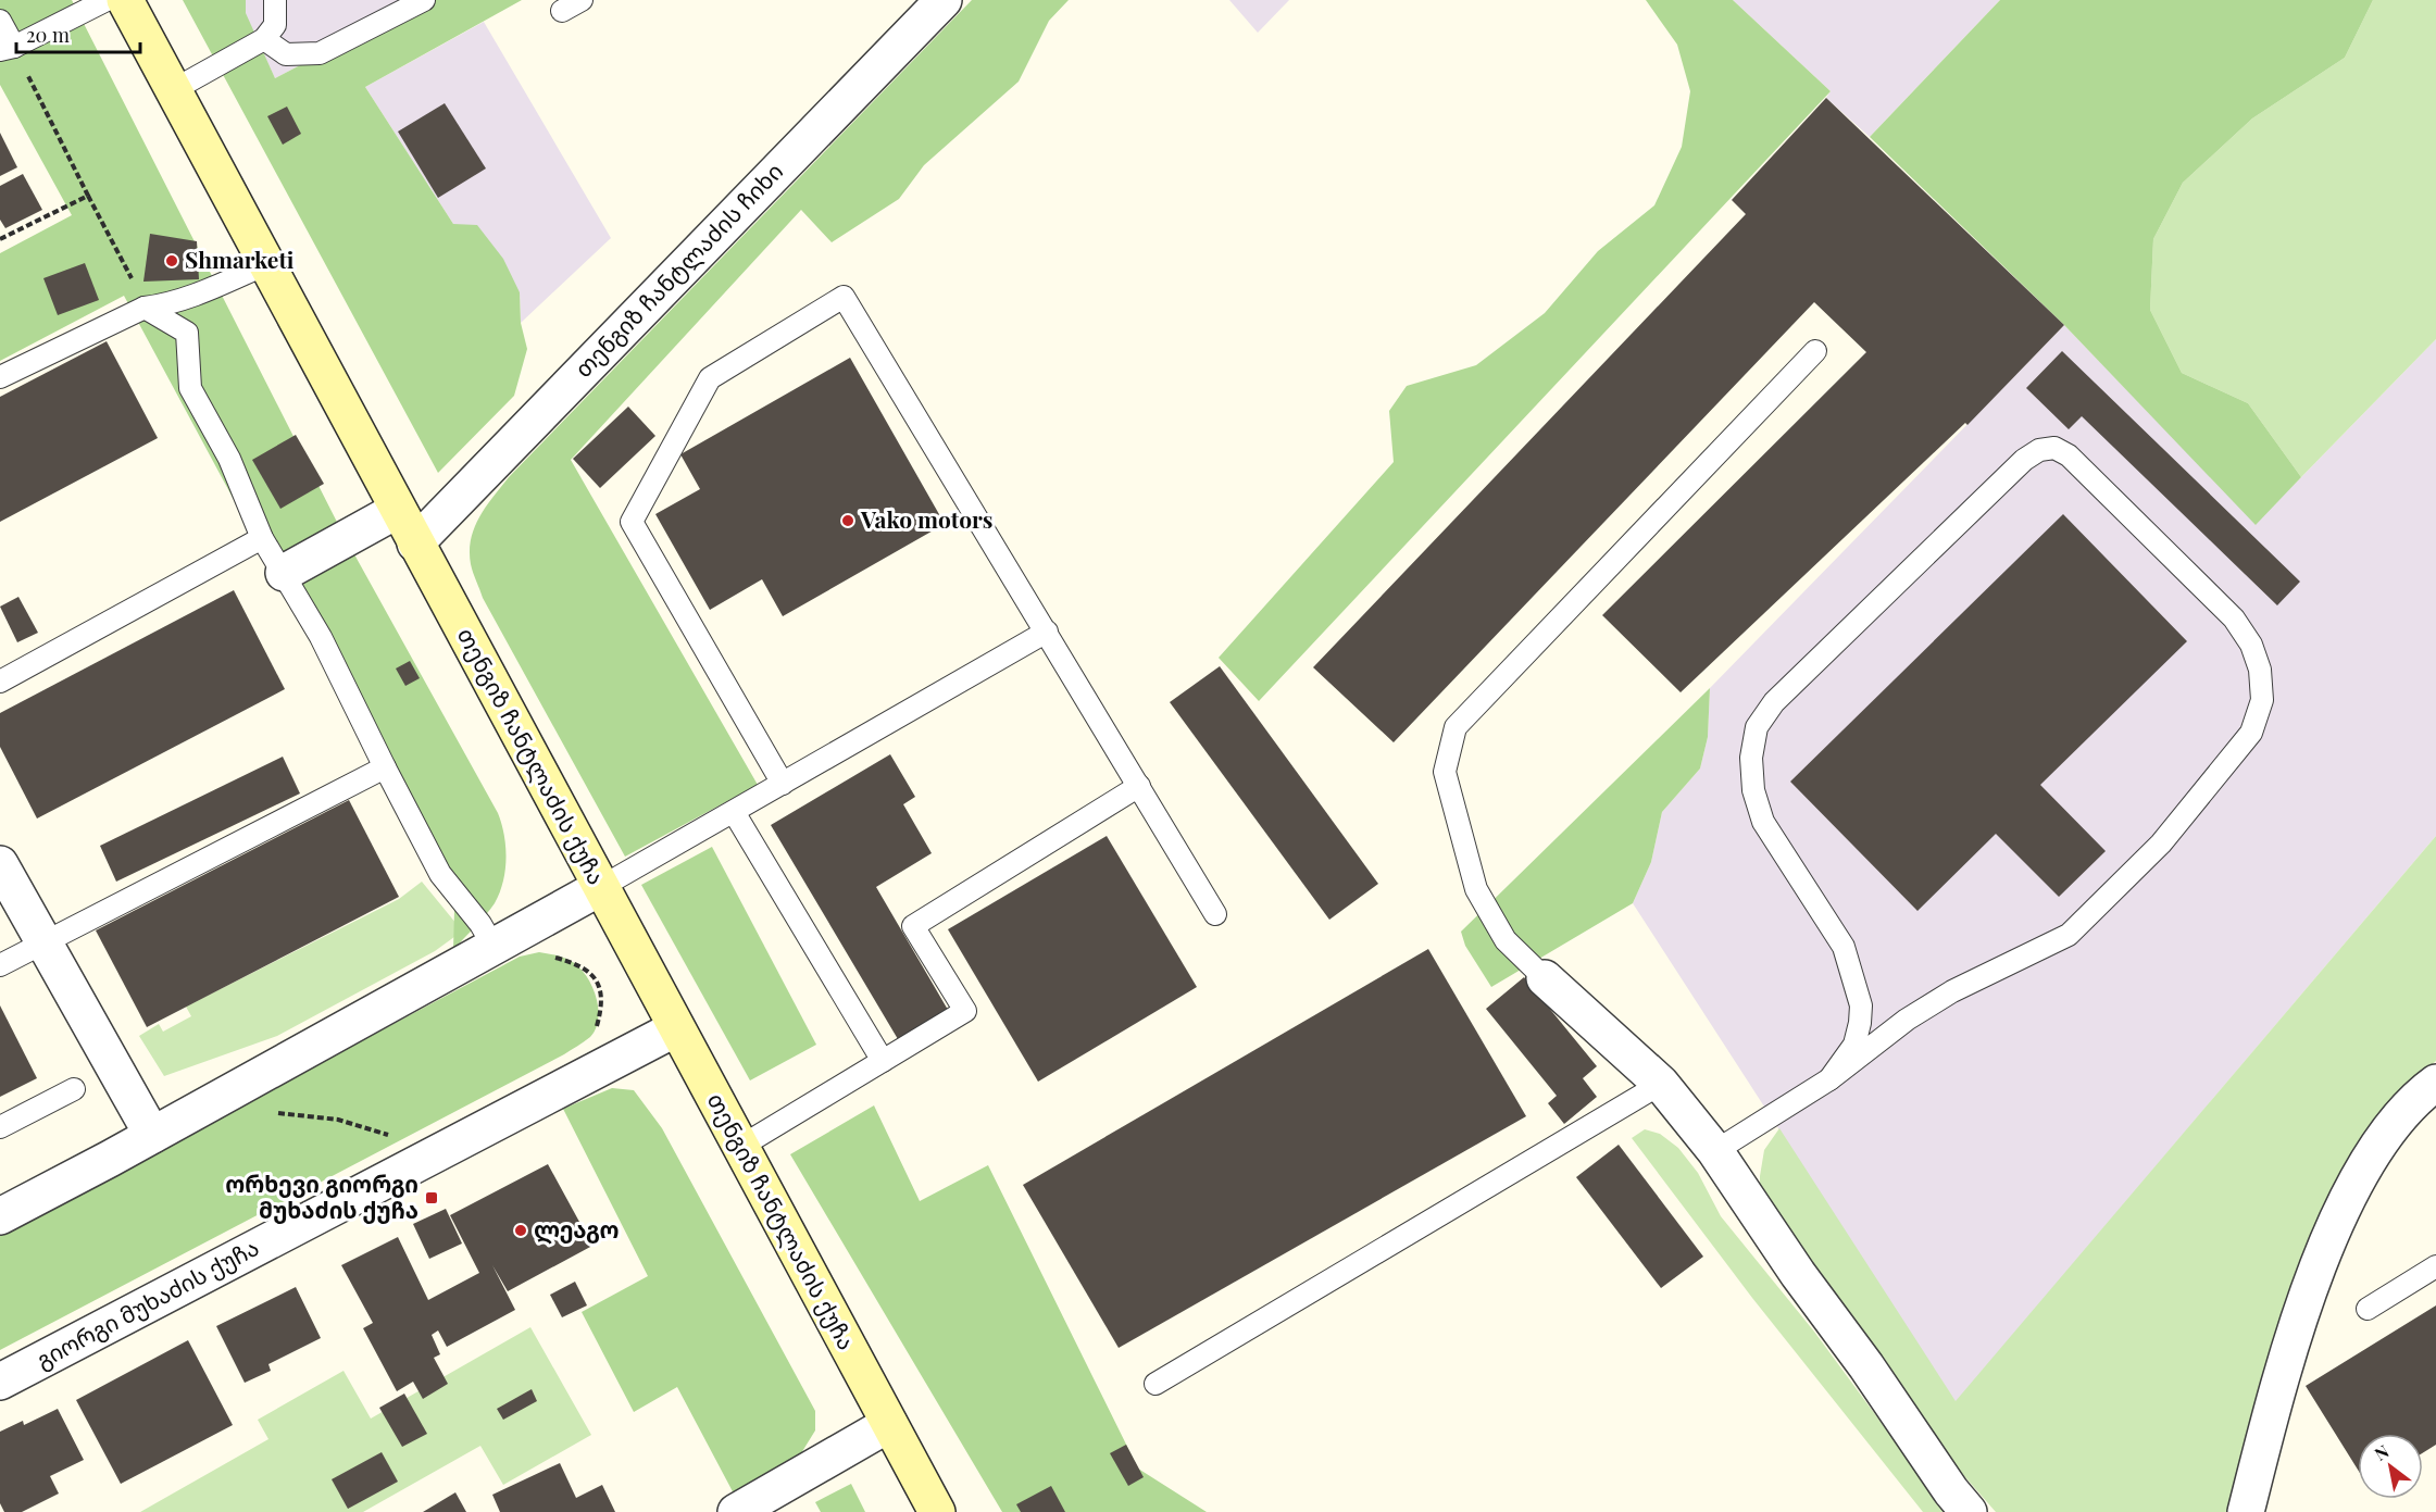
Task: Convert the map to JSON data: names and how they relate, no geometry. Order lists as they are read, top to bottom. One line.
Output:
{"streets":{"street":["თენგიზ ჩანტლაძის ჩიხი","თენგიზ ჩანტლაძის ქუჩა","გიორგი მუხაძის ქუჩა"]},"crossings":[["თენგიზ ჩანტლაძის ჩიხი","თენგიზ ჩანტლაძის ქუჩა"],["თენგიზ ჩანტლაძის ქუჩა","გიორგი მუხაძის ქუჩა"]],"places":{"other":["Shmarketi","Vako motors","ლეაგო"],"transit":["ორხევი გიორგი მუხაძის ქუჩა"]},"scale_bar":"20 m","north":"top left"}
